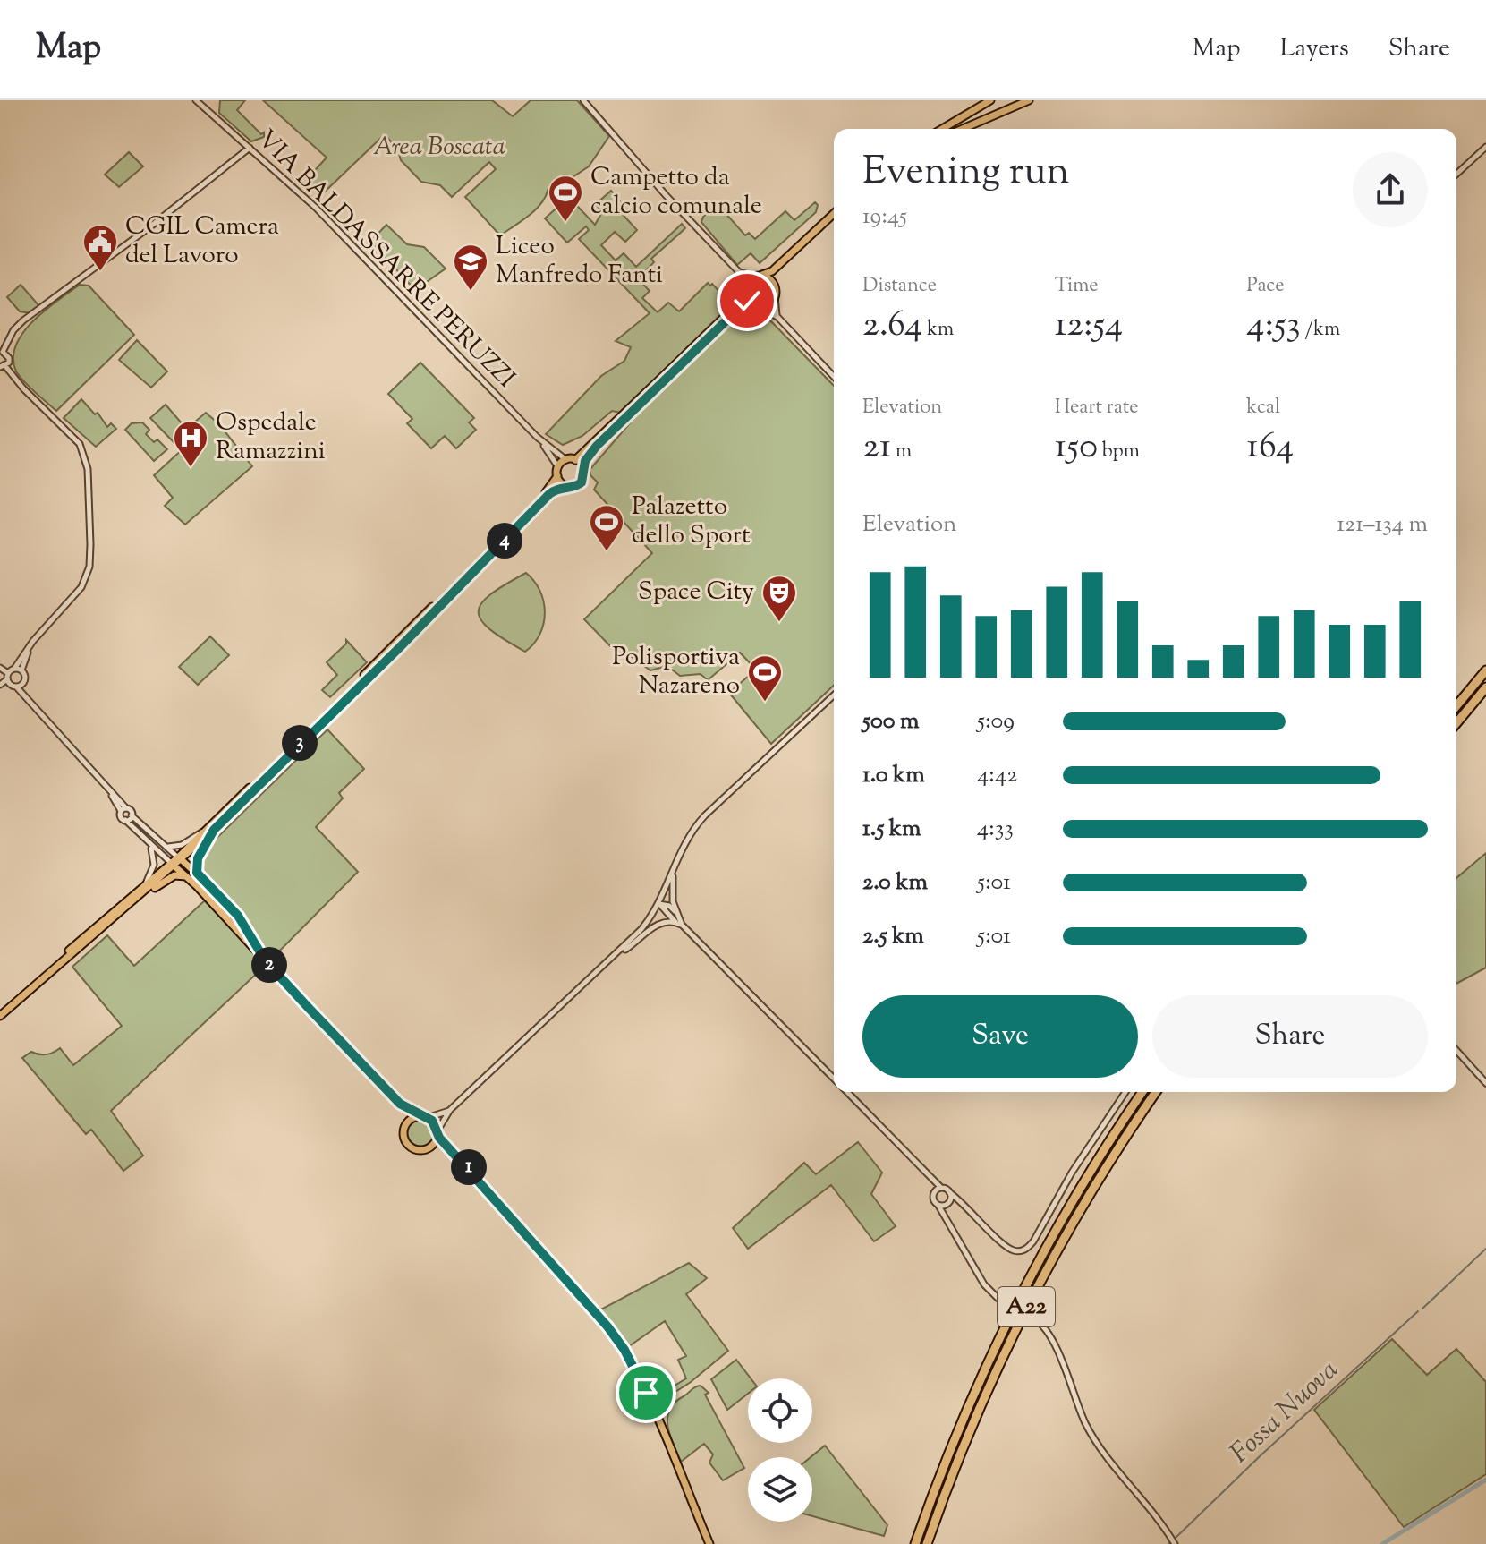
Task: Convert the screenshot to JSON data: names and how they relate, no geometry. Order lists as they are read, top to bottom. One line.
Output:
{"streets":{"highway":["A22"],"street":["VIA BALDASSARRE PERUZZI"]},"water":["Fossa Nuova"],"parks":["Area Boscata"],"places":{"sports":["Campetto da calcio comunale","Palazetto dello Sport","Polisportiva Nazareno"],"public building":["CGIL Camera del Lavoro"],"school or university":["Liceo Manfredo Fanti"],"hospital":["Ospedale Ramazzini"],"theatre":["Space City"]},"page":{"header":"Map","nav":["Map","Layers","Share"],"heading":["Evening run","19:45"],"stats":[["Distance","2.64 km"],["Time","12:54"],["Pace","4:53 /km"],["Elevation","21 m"],["Heart rate","150 bpm"],["kcal","164"]],"chart":["Elevation","121–134 m"],"pins":["4","3","2","1"],"list":[{"name":"500 m","note":"5:09"},{"name":"1.0 km","note":"4:42"},{"name":"1.5 km","note":"4:33"},{"name":"2.0 km","note":"5:01"},{"name":"2.5 km","note":"5:01"}],"buttons":["Save","Share"]}}
